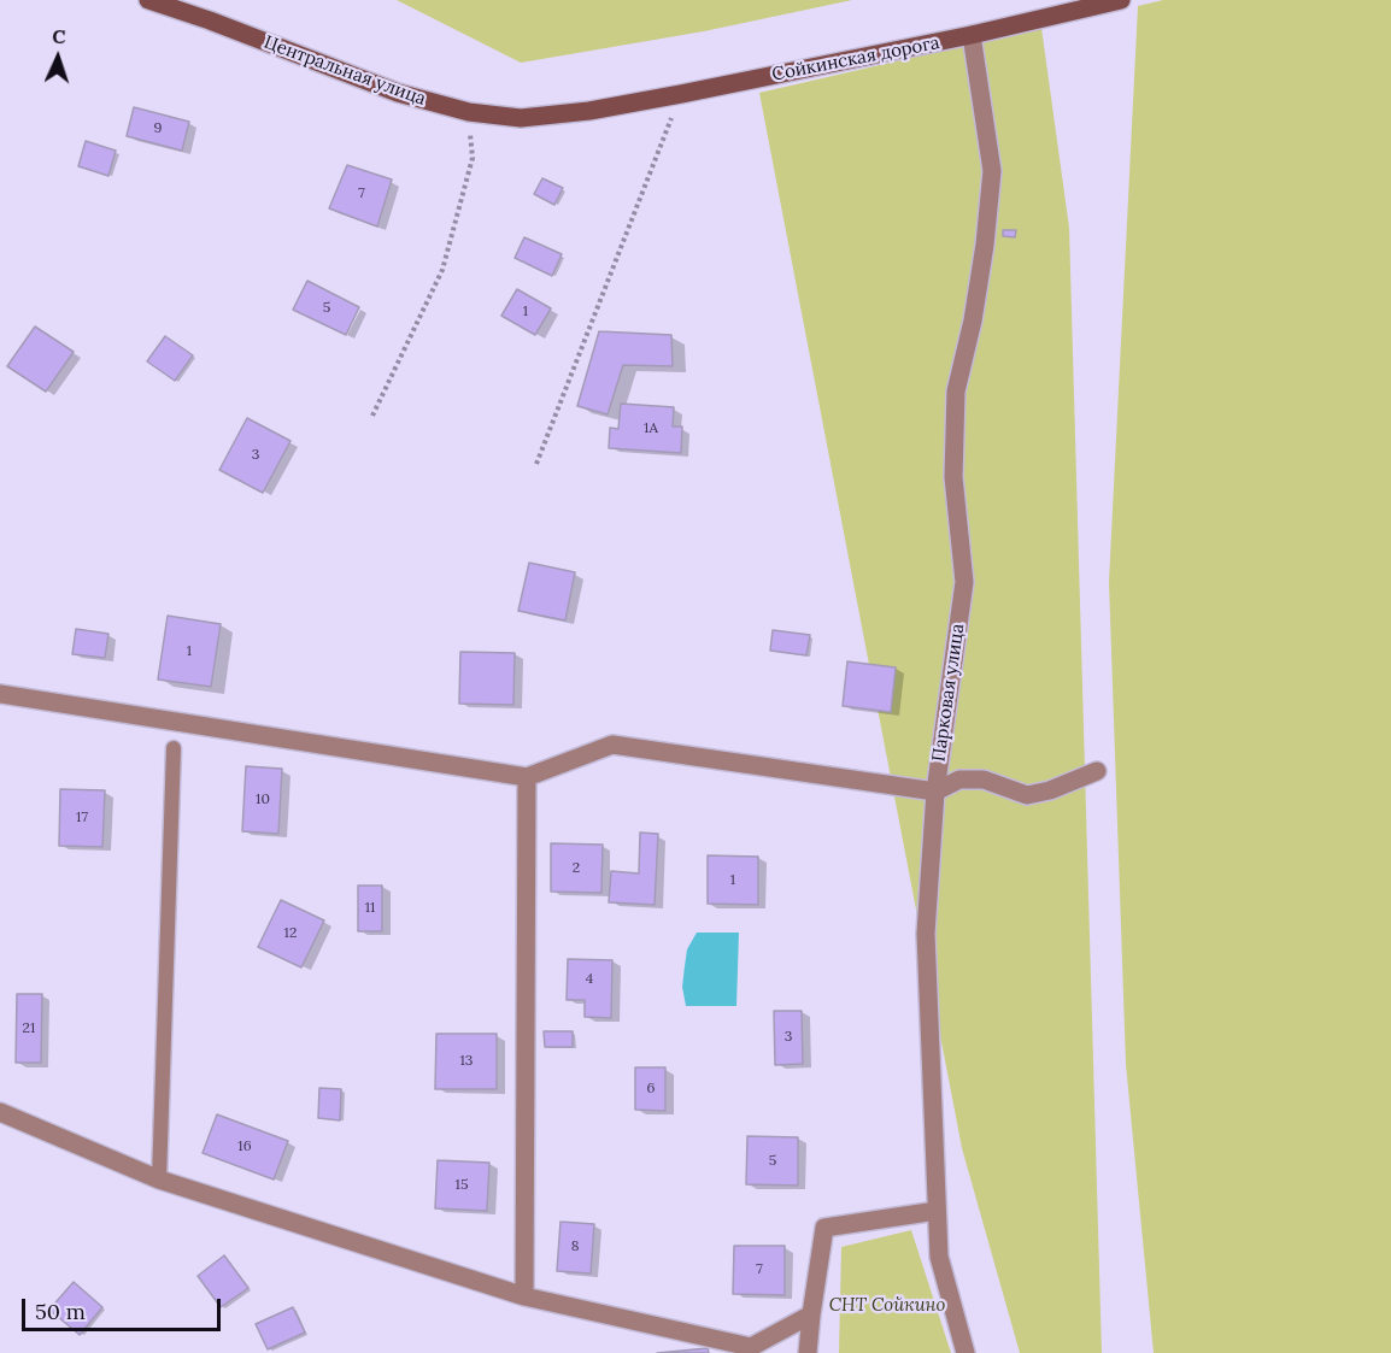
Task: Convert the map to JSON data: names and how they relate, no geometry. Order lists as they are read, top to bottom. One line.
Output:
{"streets":{"main road":["Сойкинская дорога","Центральная улица"],"street":["Парковая улица"]},"crossings":[["Сойкинская дорога","Центральная улица"],["Сойкинская дорога","Парковая улица"]],"parks":["СНТ Сойкино"],"house_numbers":["9","7","5","1","1А","3","1","10","17","2","1","11","12","4","21","3","13","6","16","5","15","8","7"],"scale_bar":"50 m","north":"top"}
